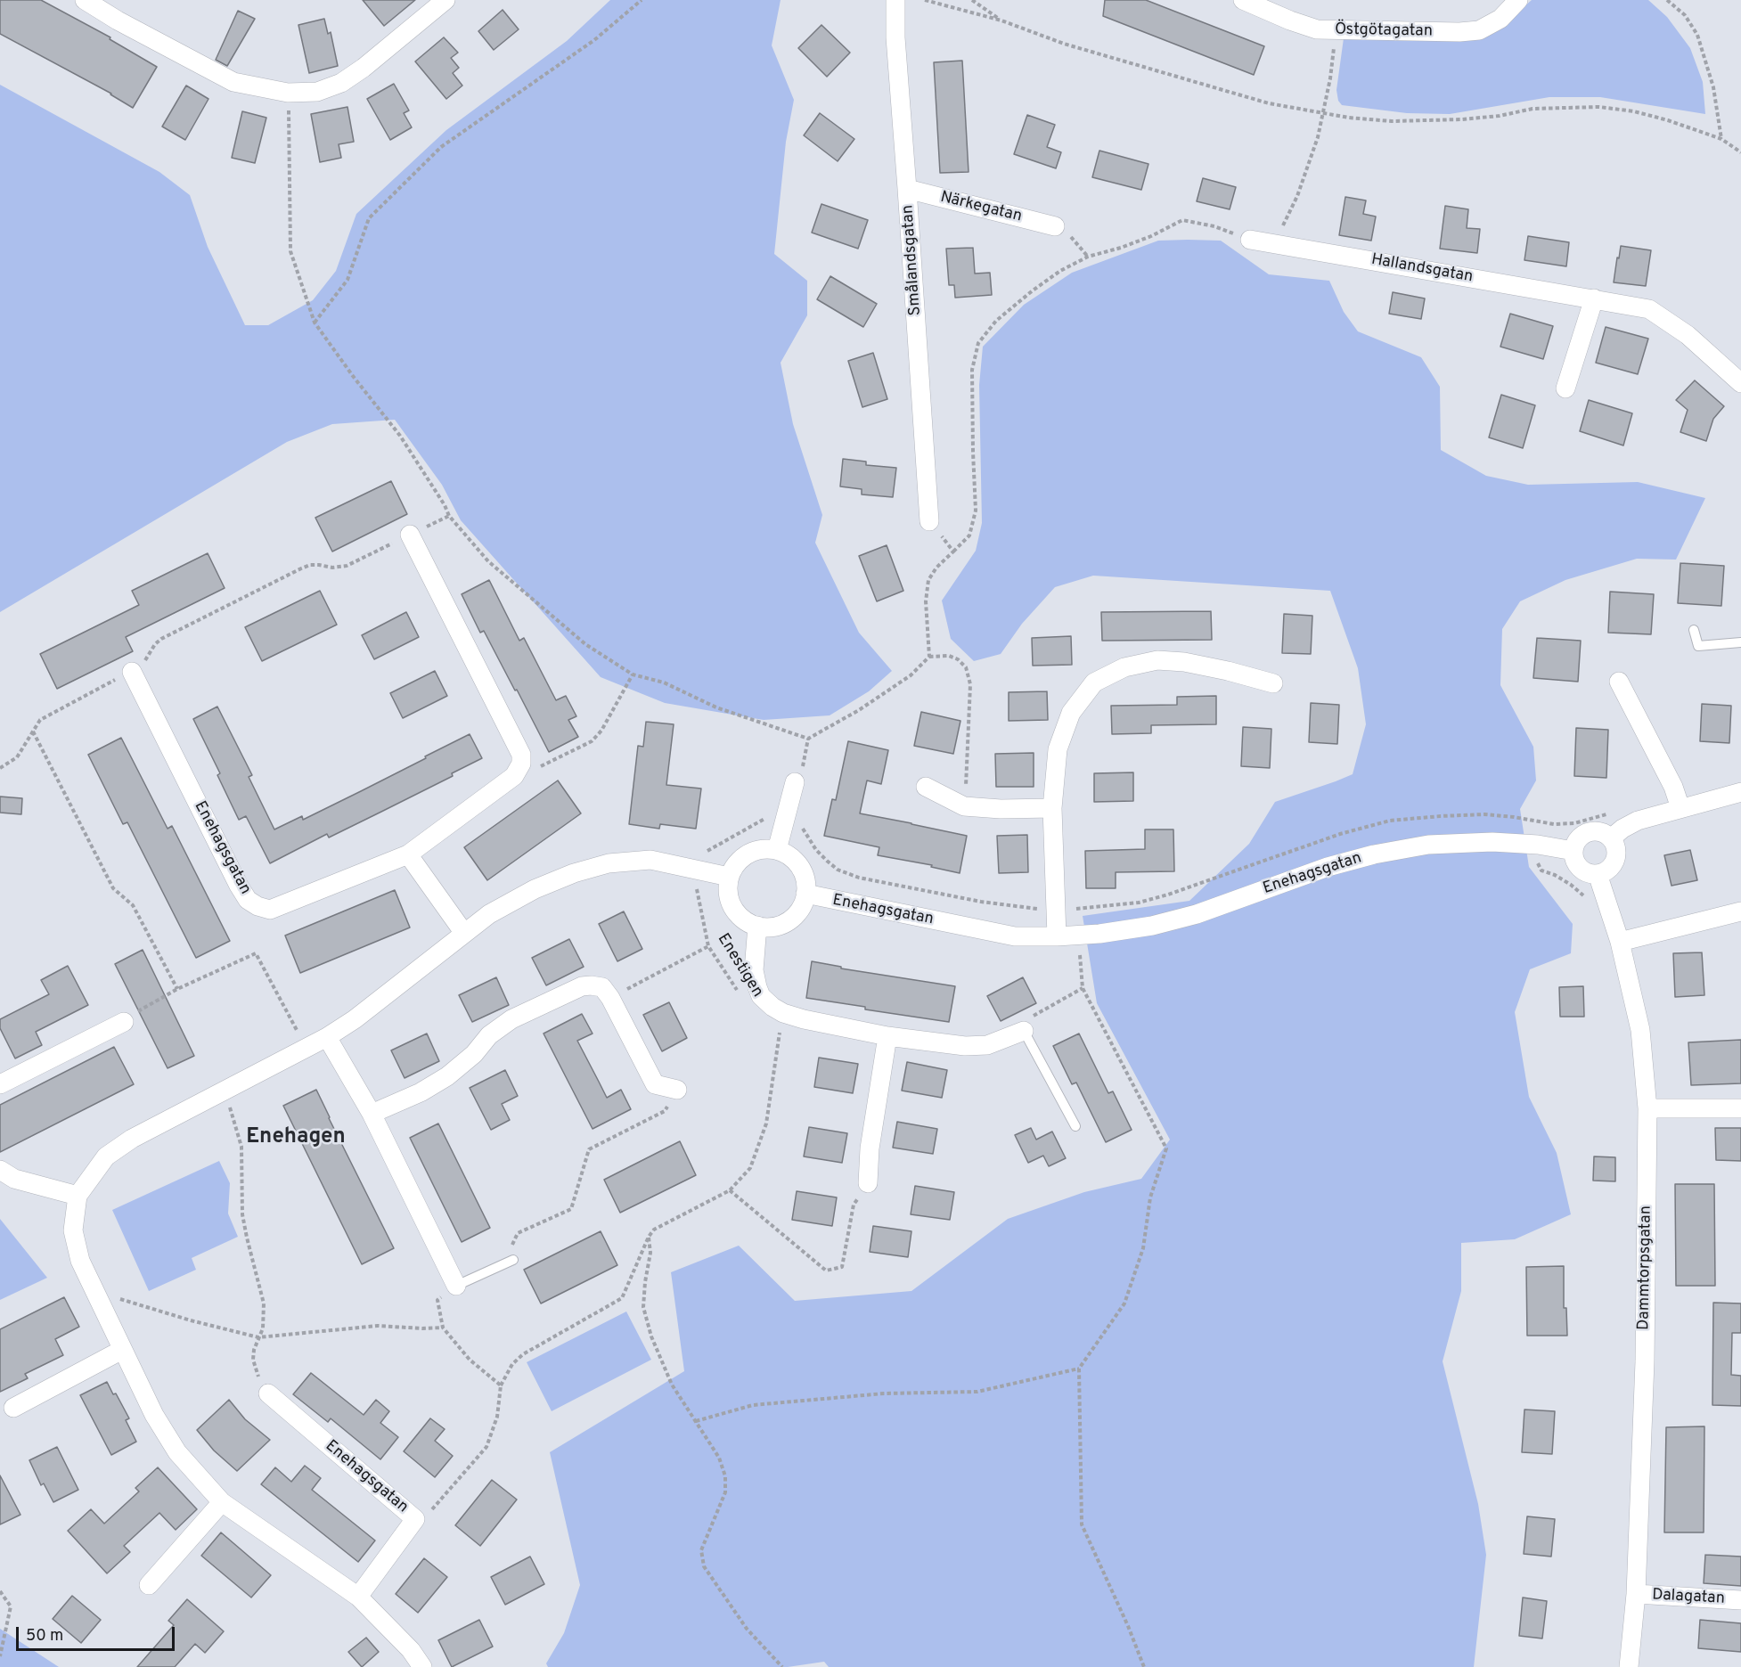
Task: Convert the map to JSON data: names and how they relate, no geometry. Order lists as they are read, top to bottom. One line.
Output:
{"streets":{"street":["Östgötagatan","Närkegatan","Smålandsgatan","Hallandsgatan","Enehagsgatan","Dammtorpsgatan","Dalagatan"],"path":["Enestigen"]},"crossings":[["Närkegatan","Smålandsgatan"],["Enehagsgatan","Dammtorpsgatan"],["Dammtorpsgatan","Dalagatan"]],"districts":["Enehagen"],"scale_bar":"50 m"}
